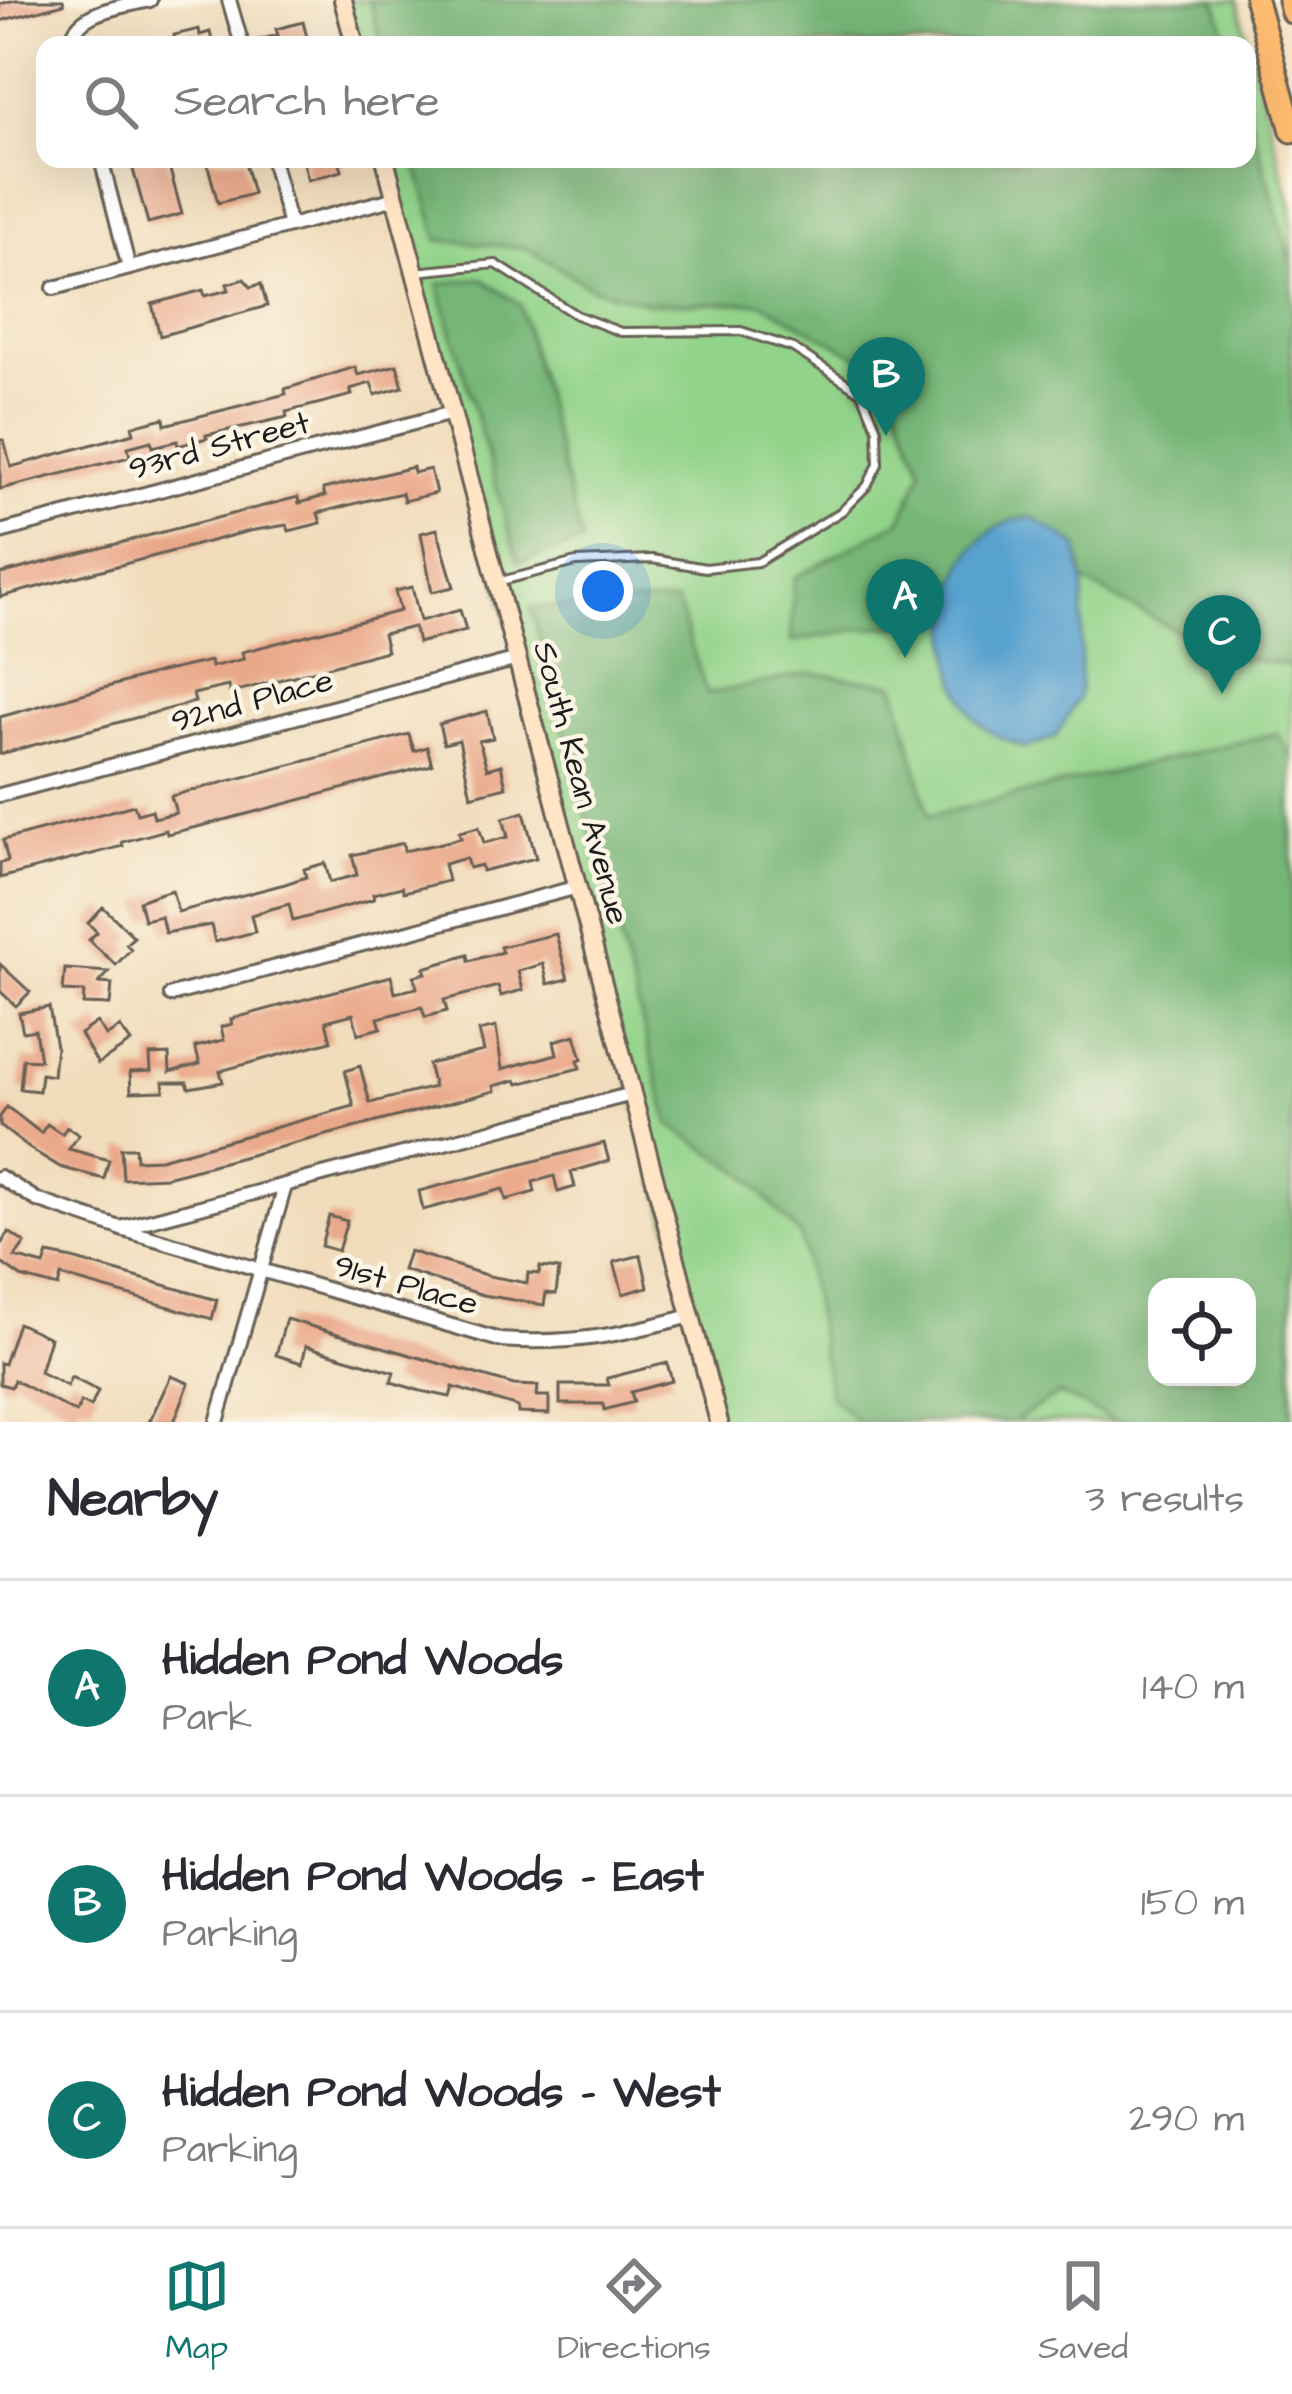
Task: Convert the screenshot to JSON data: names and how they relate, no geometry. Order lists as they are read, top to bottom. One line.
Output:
{"streets":{"street":["93rd Street","92nd Place","South Kean Avenue","91st Place"]},"crossings":[["93rd Street","South Kean Avenue"],["92nd Place","South Kean Avenue"],["South Kean Avenue","91st Place"]],"page":{"search":"Search here","pins":["B","A","C"],"heading":["Nearby","3 results"],"list":[{"mark":"A","name":"Hidden Pond Woods","note":"Park","value":"140 m"},{"mark":"B","name":"Hidden Pond Woods - East","note":"Parking","value":"150 m"},{"mark":"C","name":"Hidden Pond Woods - West","note":"Parking","value":"290 m"}],"nav":["Map","Directions","Saved"]}}
